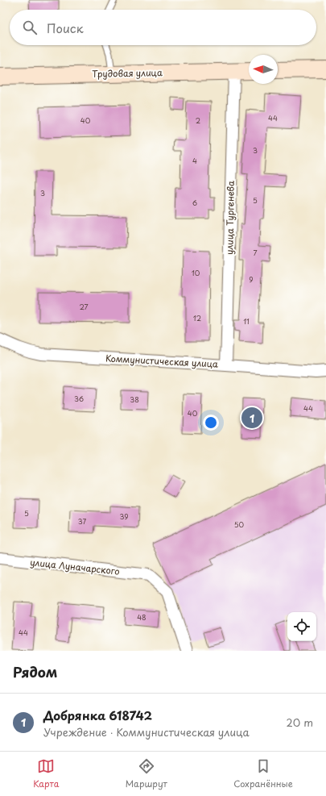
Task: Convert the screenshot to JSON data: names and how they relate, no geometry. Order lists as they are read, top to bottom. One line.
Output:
{"streets":{"street":["Трудовая улица","улица Тургенева","Коммунистическая улица","улица Луначарского"]},"crossings":[["Трудовая улица","улица Тургенева"],["улица Тургенева","Коммунистическая улица"]],"house_numbers":["44","40","2","3","4","3","5","6","7","10","9","27","12","11","36","38","44","40","5","39","37","50","48","44"],"north":"left","page":{"search":"Поиск","pins":"1","heading":"Рядом","list":[{"mark":"1","name":"Добрянка 618742","note":"Учреждение · Коммунистическая улица","value":"20 m"}],"nav":["Карта","Маршрут","Сохранённые"]}}
